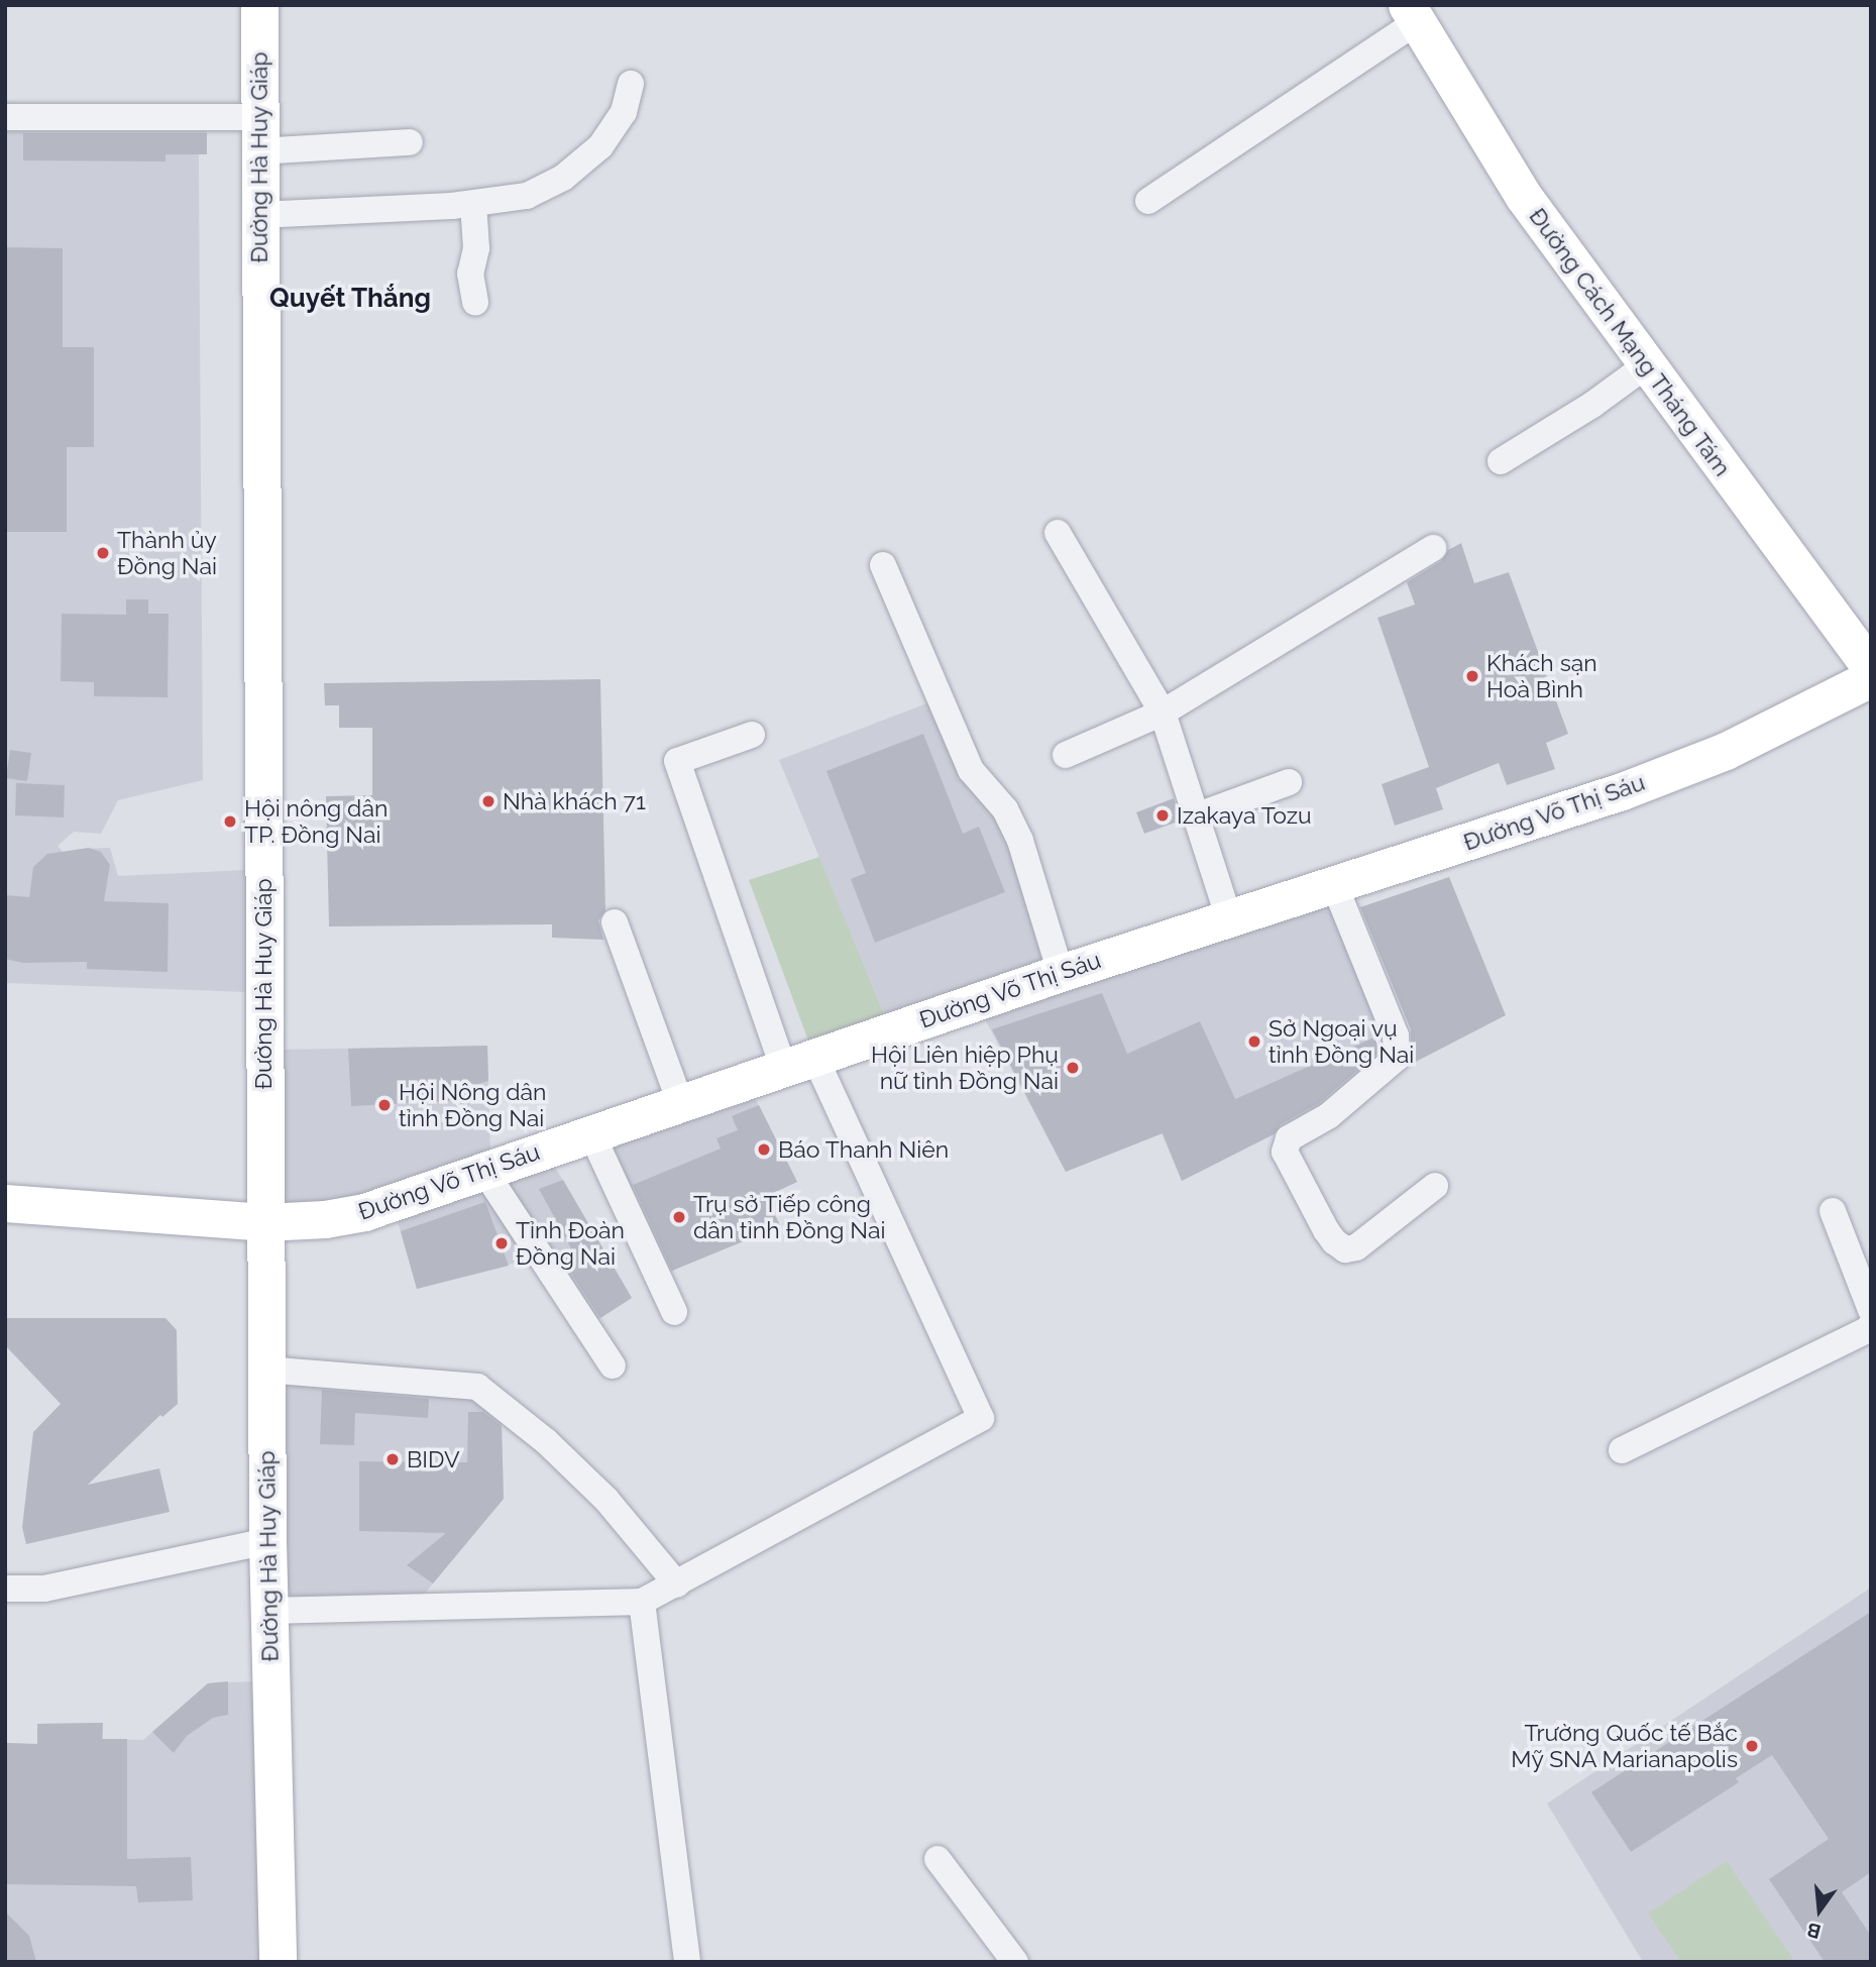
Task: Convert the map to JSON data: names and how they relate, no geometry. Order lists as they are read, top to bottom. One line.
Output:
{"streets":{"main road":["Đường Hà Huy Giáp","Đường Cách Mạng Tháng Tám","Đường Võ Thị Sáu"]},"crossings":[["Đường Hà Huy Giáp","Đường Võ Thị Sáu"]],"districts":["Quyết Thắng"],"places":["Thành ủy Đồng Nai","Khách sạn Hoà Bình","Nhà khách 71","Izakaya Tozu","Hội nông dân TP. Đồng Nai","Sở Ngoại vụ tỉnh Đồng Nai","Hội Liên hiệp Phụ nữ tỉnh Đồng Nai","Hội Nông dân tỉnh Đồng Nai","Báo Thanh Niên","Trụ sở Tiếp công dân tỉnh Đồng Nai","Tỉnh Đoàn Đồng Nai","BIDV","Trường Quốc tế Bắc Mỹ SNA Marianapolis"],"north":"bottom"}
